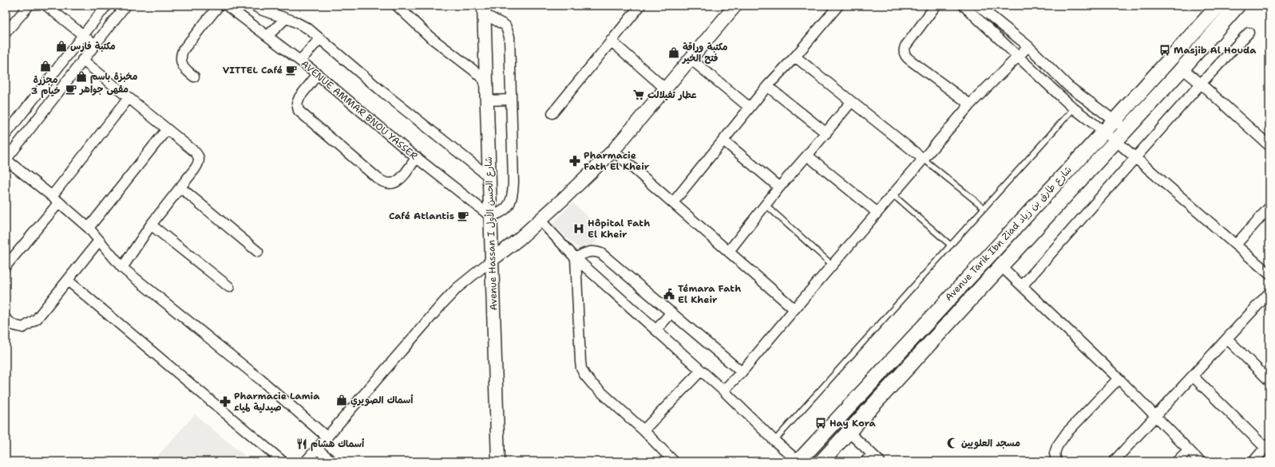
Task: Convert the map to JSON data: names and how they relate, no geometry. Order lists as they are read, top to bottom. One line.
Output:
{"streets":{"main road":["Avenue Hassan I شارع الحسن الأول","Avenue Tarik Ibn Ziad شارع طارق بن زياد"],"street":["AVENUE AMMAR BNOU YASSER"]},"crossings":[["AVENUE AMMAR BNOU YASSER","Avenue Hassan I شارع الحسن الأول"]],"places":{"shop":["مكتبة فارس","مكتبة وراقة فتح الخير","مجزرة خيام 3","مخبزة باسم","أسماك الصويري"],"bus stop":["Masjib Al Houda","Hay Kora"],"cafe":["VITTEL Café","مقهى جواهر","Café Atlantis"],"supermarket":["عطار تفيلالت"],"pharmacy":["Pharmacie Fath El Kheir","Pharmacie Lamia صيدلية لمياء"],"hospital":["Hôpital Fath El Kheir"],"public building":["Témara Fath El Kheir"],"mosque":["مسجد العلويين"],"restaurant":["أسماك هشام"]}}
